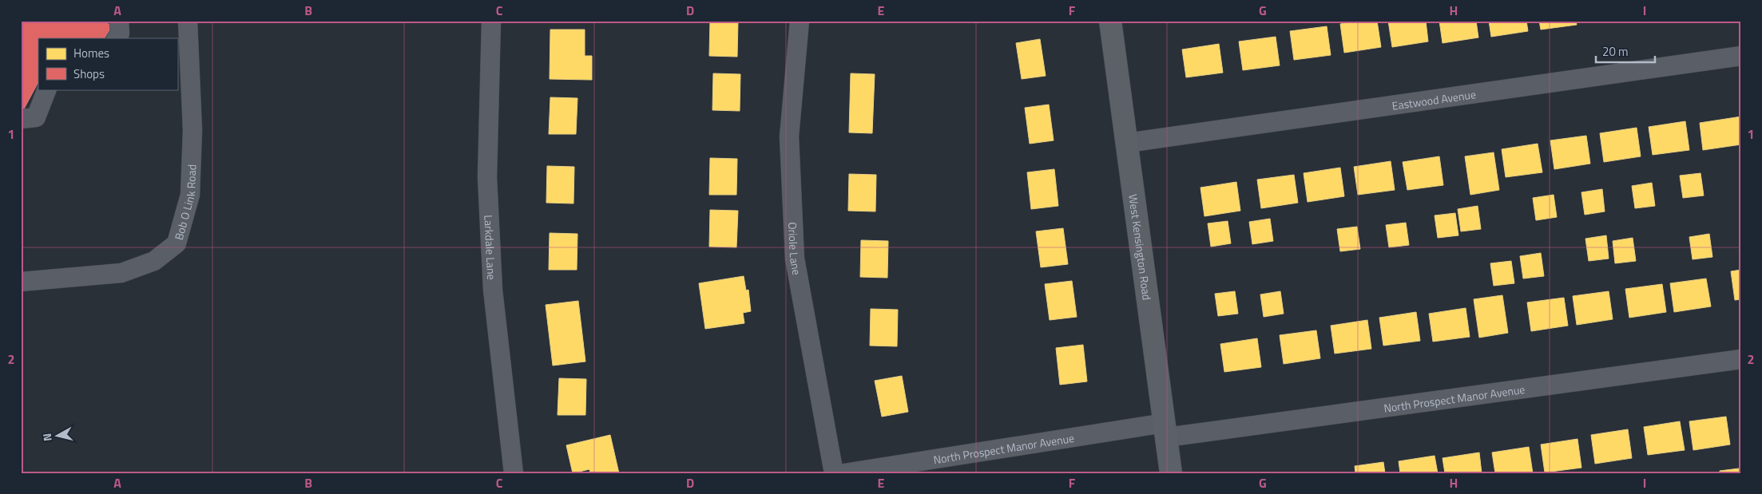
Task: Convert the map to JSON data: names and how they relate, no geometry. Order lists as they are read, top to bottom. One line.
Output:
{"streets":{"main road":["West Kensington Road"],"street":["Eastwood Avenue","Bob O Link Road","Larkdale Lane","Oriole Lane","North Prospect Manor Avenue"]},"crossings":[["Eastwood Avenue","West Kensington Road"],["West Kensington Road","North Prospect Manor Avenue"]],"legend":["Homes","Shops"],"scale_bar":"20 m","north":"left","grid":{"columns":["A","B","C","D","E","F","G","H","I"],"rows":["1","2"]}}
